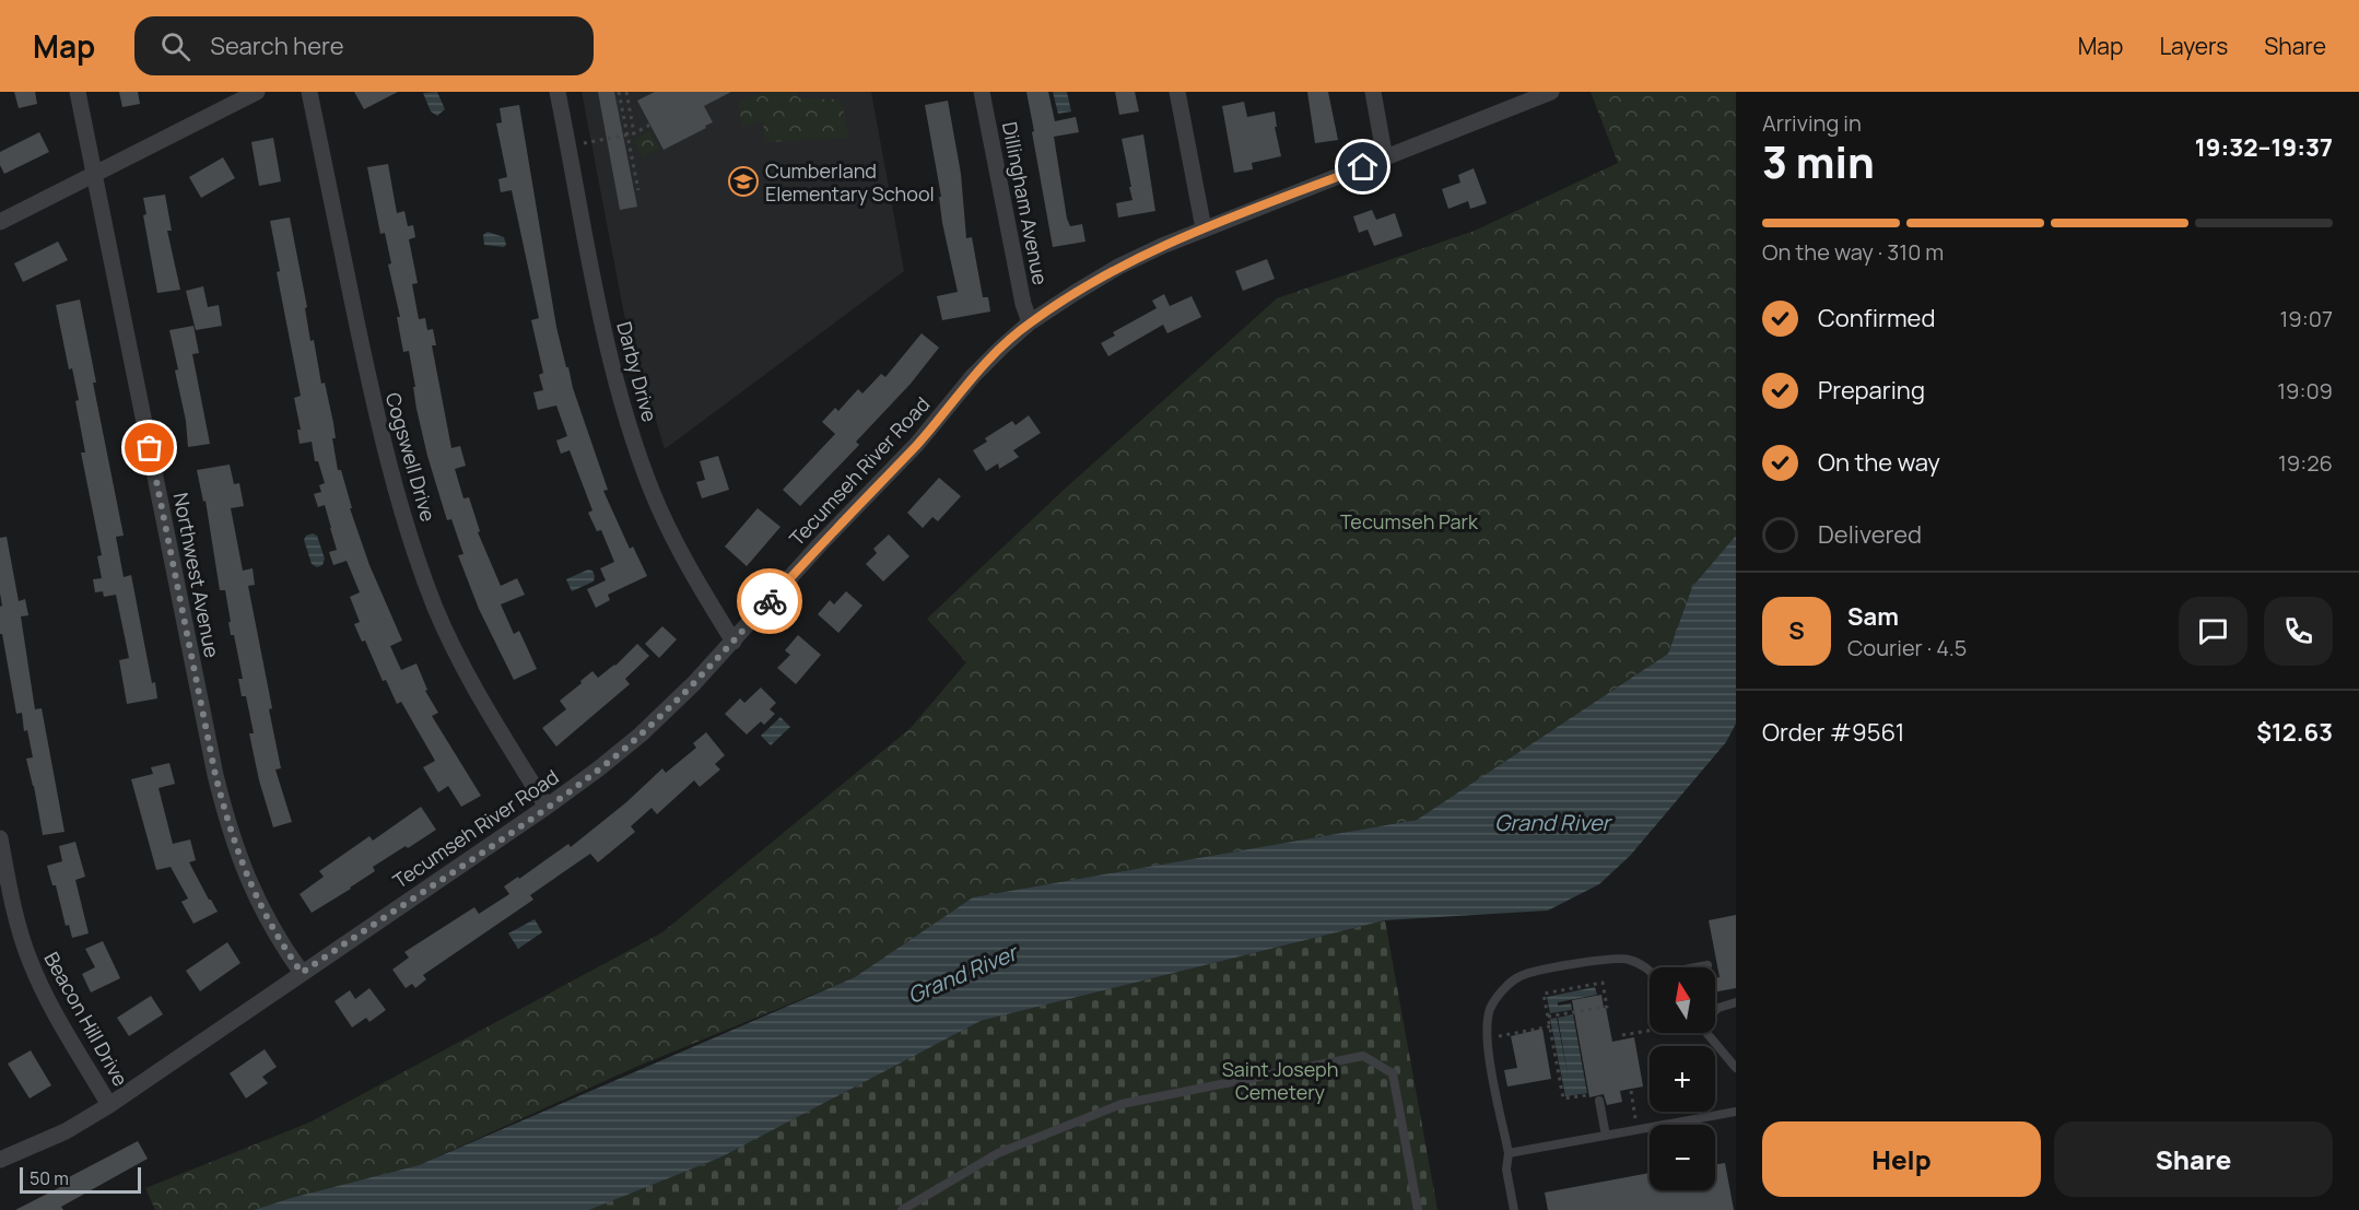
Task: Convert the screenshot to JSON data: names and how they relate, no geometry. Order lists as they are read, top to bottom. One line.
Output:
{"streets":{"street":["Dillingham Avenue","Darby Drive","Cogswell Drive","Tecumseh River Road","Northwest Avenue","Beacon Hill Drive"]},"crossings":[["Dillingham Avenue","Tecumseh River Road"],["Darby Drive","Tecumseh River Road"],["Cogswell Drive","Tecumseh River Road"],["Tecumseh River Road","Northwest Avenue"],["Tecumseh River Road","Beacon Hill Drive"]],"water":["Grand River"],"parks":["Tecumseh Park","Saint Joseph Cemetery"],"places":{"school or university":["Cumberland Elementary School"]},"scale_bar":"50 m","north":"top","page":{"header":"Map","search":"Search here","nav":["Map","Layers","Share"],"heading":["3 min","Arriving in","19:32–19:37"],"panel":["Sam","Courier · 4.5","Order #9561","$12.63"],"bar":"On the way · 310 m","list":[["Confirmed","19:07"],["Preparing","19:09"],["On the way","19:26"],"Delivered"],"round":"S","map_buttons":["+","−"],"buttons":["Help","Share"],"scale":"50 m"}}
